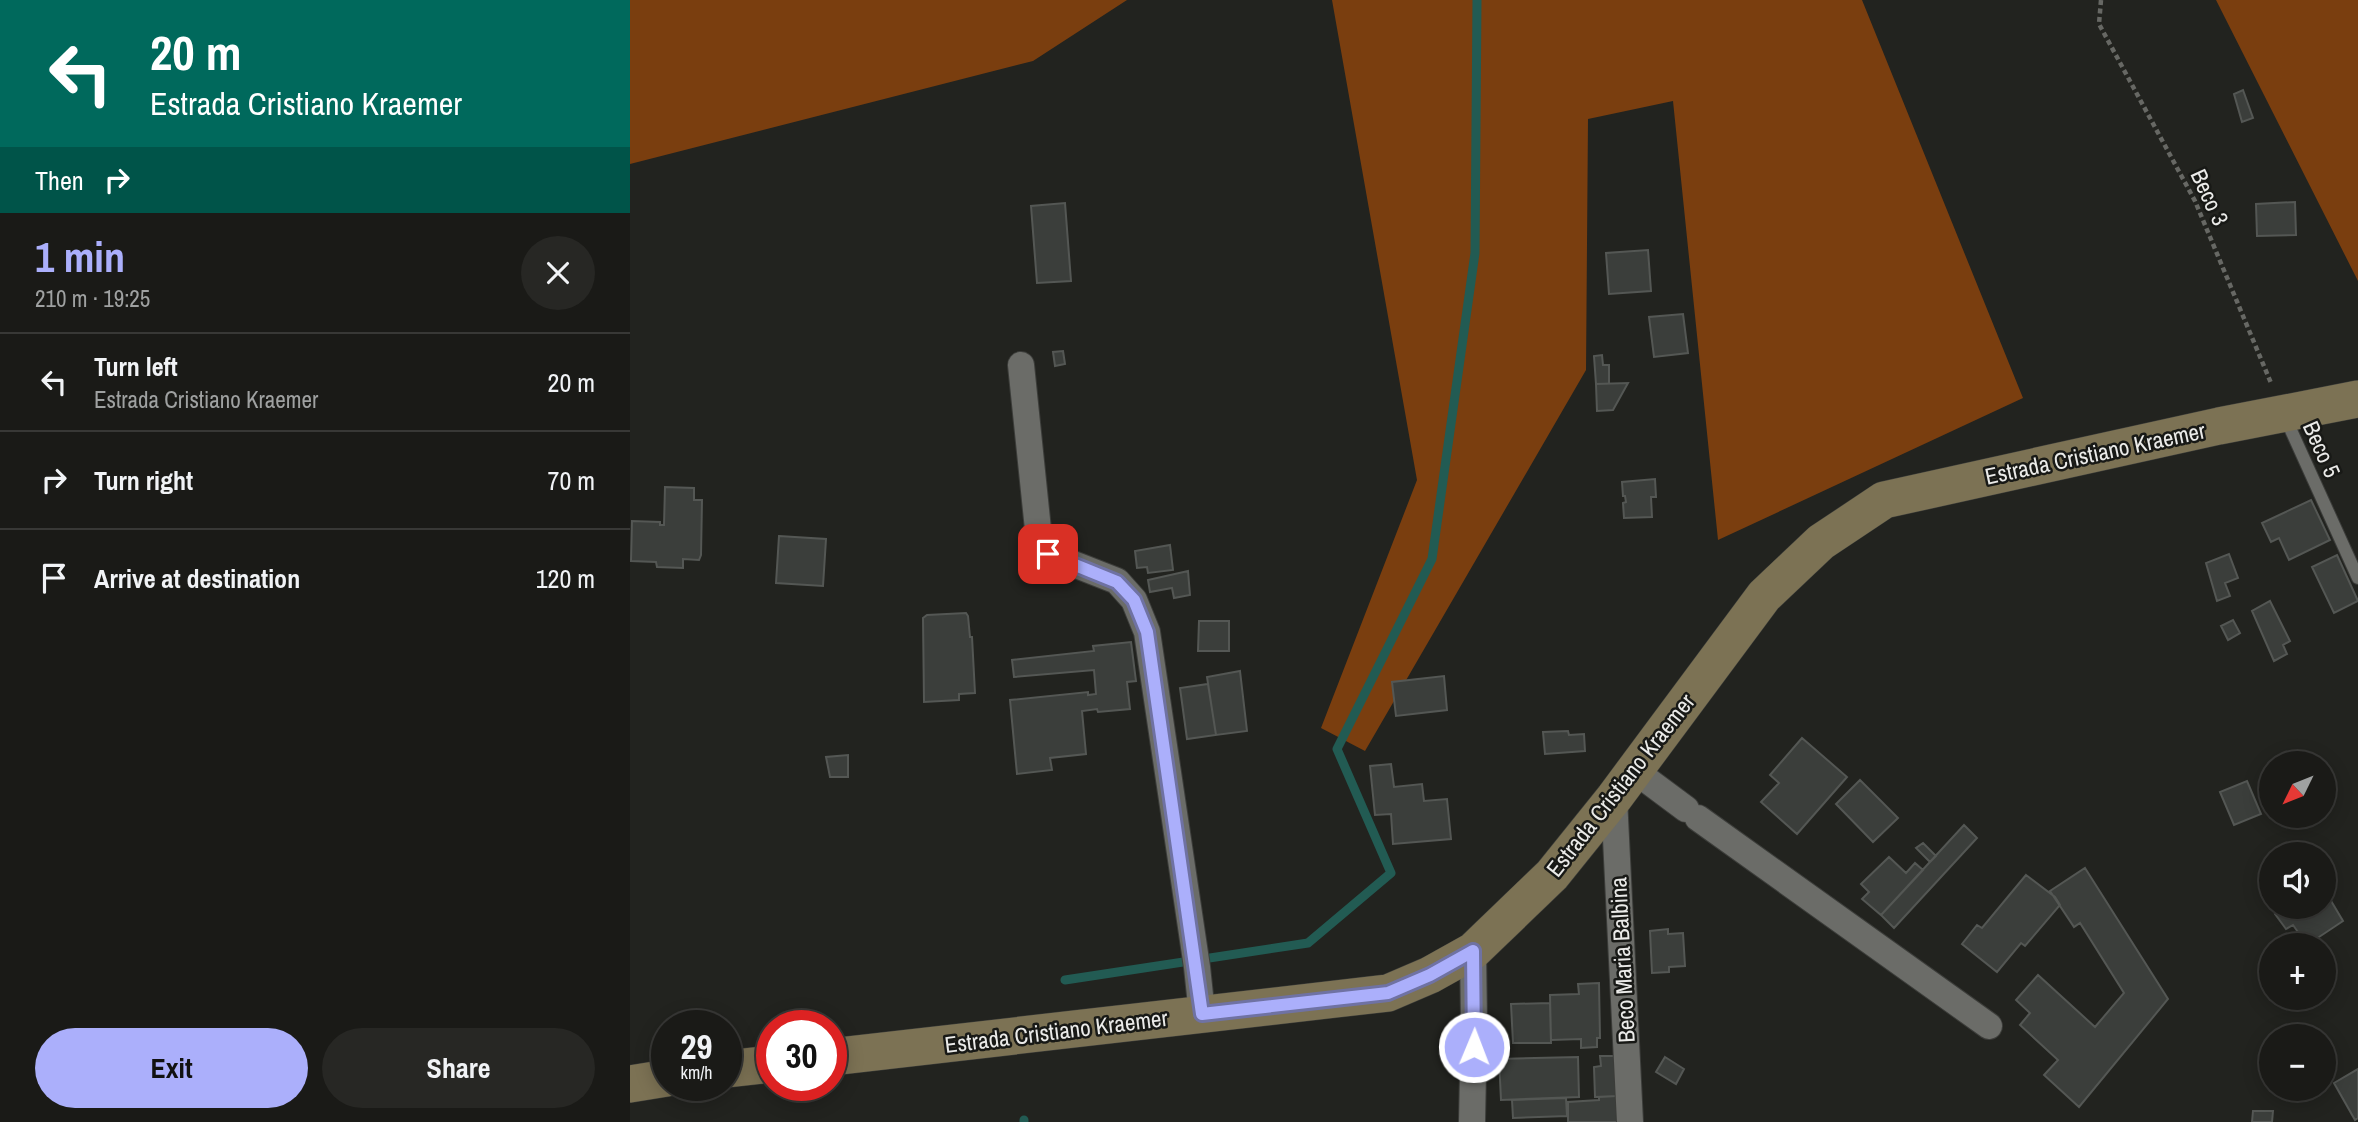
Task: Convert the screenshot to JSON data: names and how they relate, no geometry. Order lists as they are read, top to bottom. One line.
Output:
{"streets":{"main road":["Estrada Cristiano Kraemer"],"street":["Beco Maria Balbina"],"lane":["Beco 5"],"path":["Beco 3"]},"crossings":[["Beco 3","Beco 5"],["Beco 3","Estrada Cristiano Kraemer"],["Beco 5","Estrada Cristiano Kraemer"],["Estrada Cristiano Kraemer","Beco Maria Balbina"]],"north":"bottom left","page":{"turn":["20 m","Estrada Cristiano Kraemer"],"then":"Then","heading":["1 min","210 m · 19:25"],"list":[{"name":"Turn left","note":"Estrada Cristiano Kraemer","value":"20 m"},{"name":"Turn right","value":"70 m"},{"name":"Arrive at destination","value":"120 m"}],"map_buttons":["+","−"],"speed":"29 km/h","limit":"30","buttons":["Exit","Share"]}}
